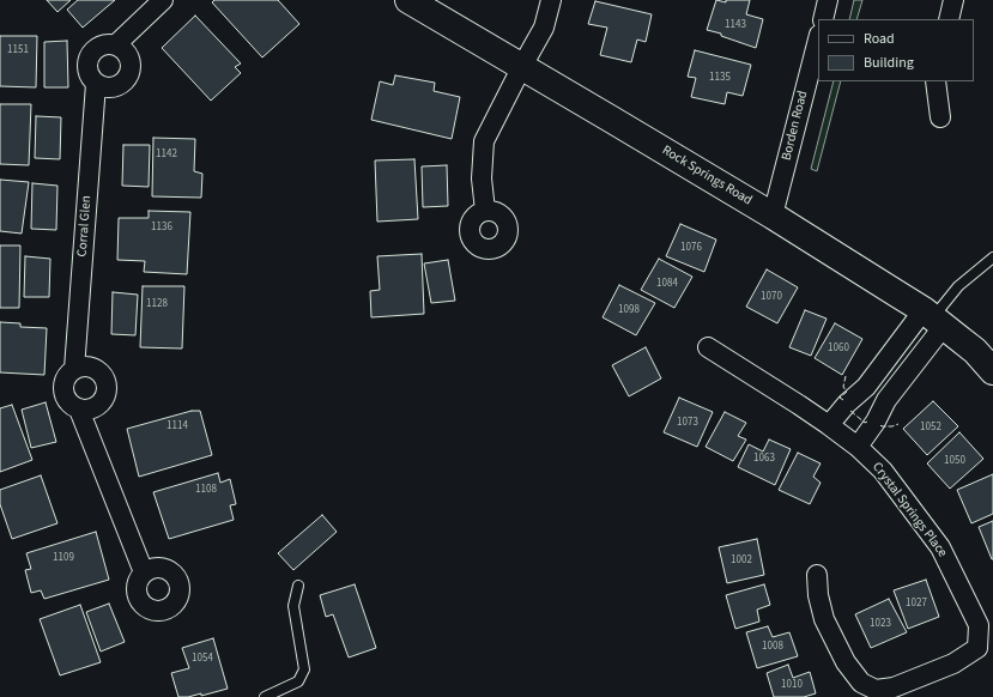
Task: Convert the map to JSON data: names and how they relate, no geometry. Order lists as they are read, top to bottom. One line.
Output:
{"streets":{"street":["Borden Road","Rock Springs Road","Corral Glen","Crystal Springs Place"]},"crossings":[["Borden Road","Rock Springs Road"]],"house_numbers":["1143","1151","1135","1142","1136","1076","1084","1070","1128","1098","1060","1073","1114","1052","1063","1050","1108","1109","1002","1027","1023","1008","1054","1010"],"legend":["Road","Building"]}
